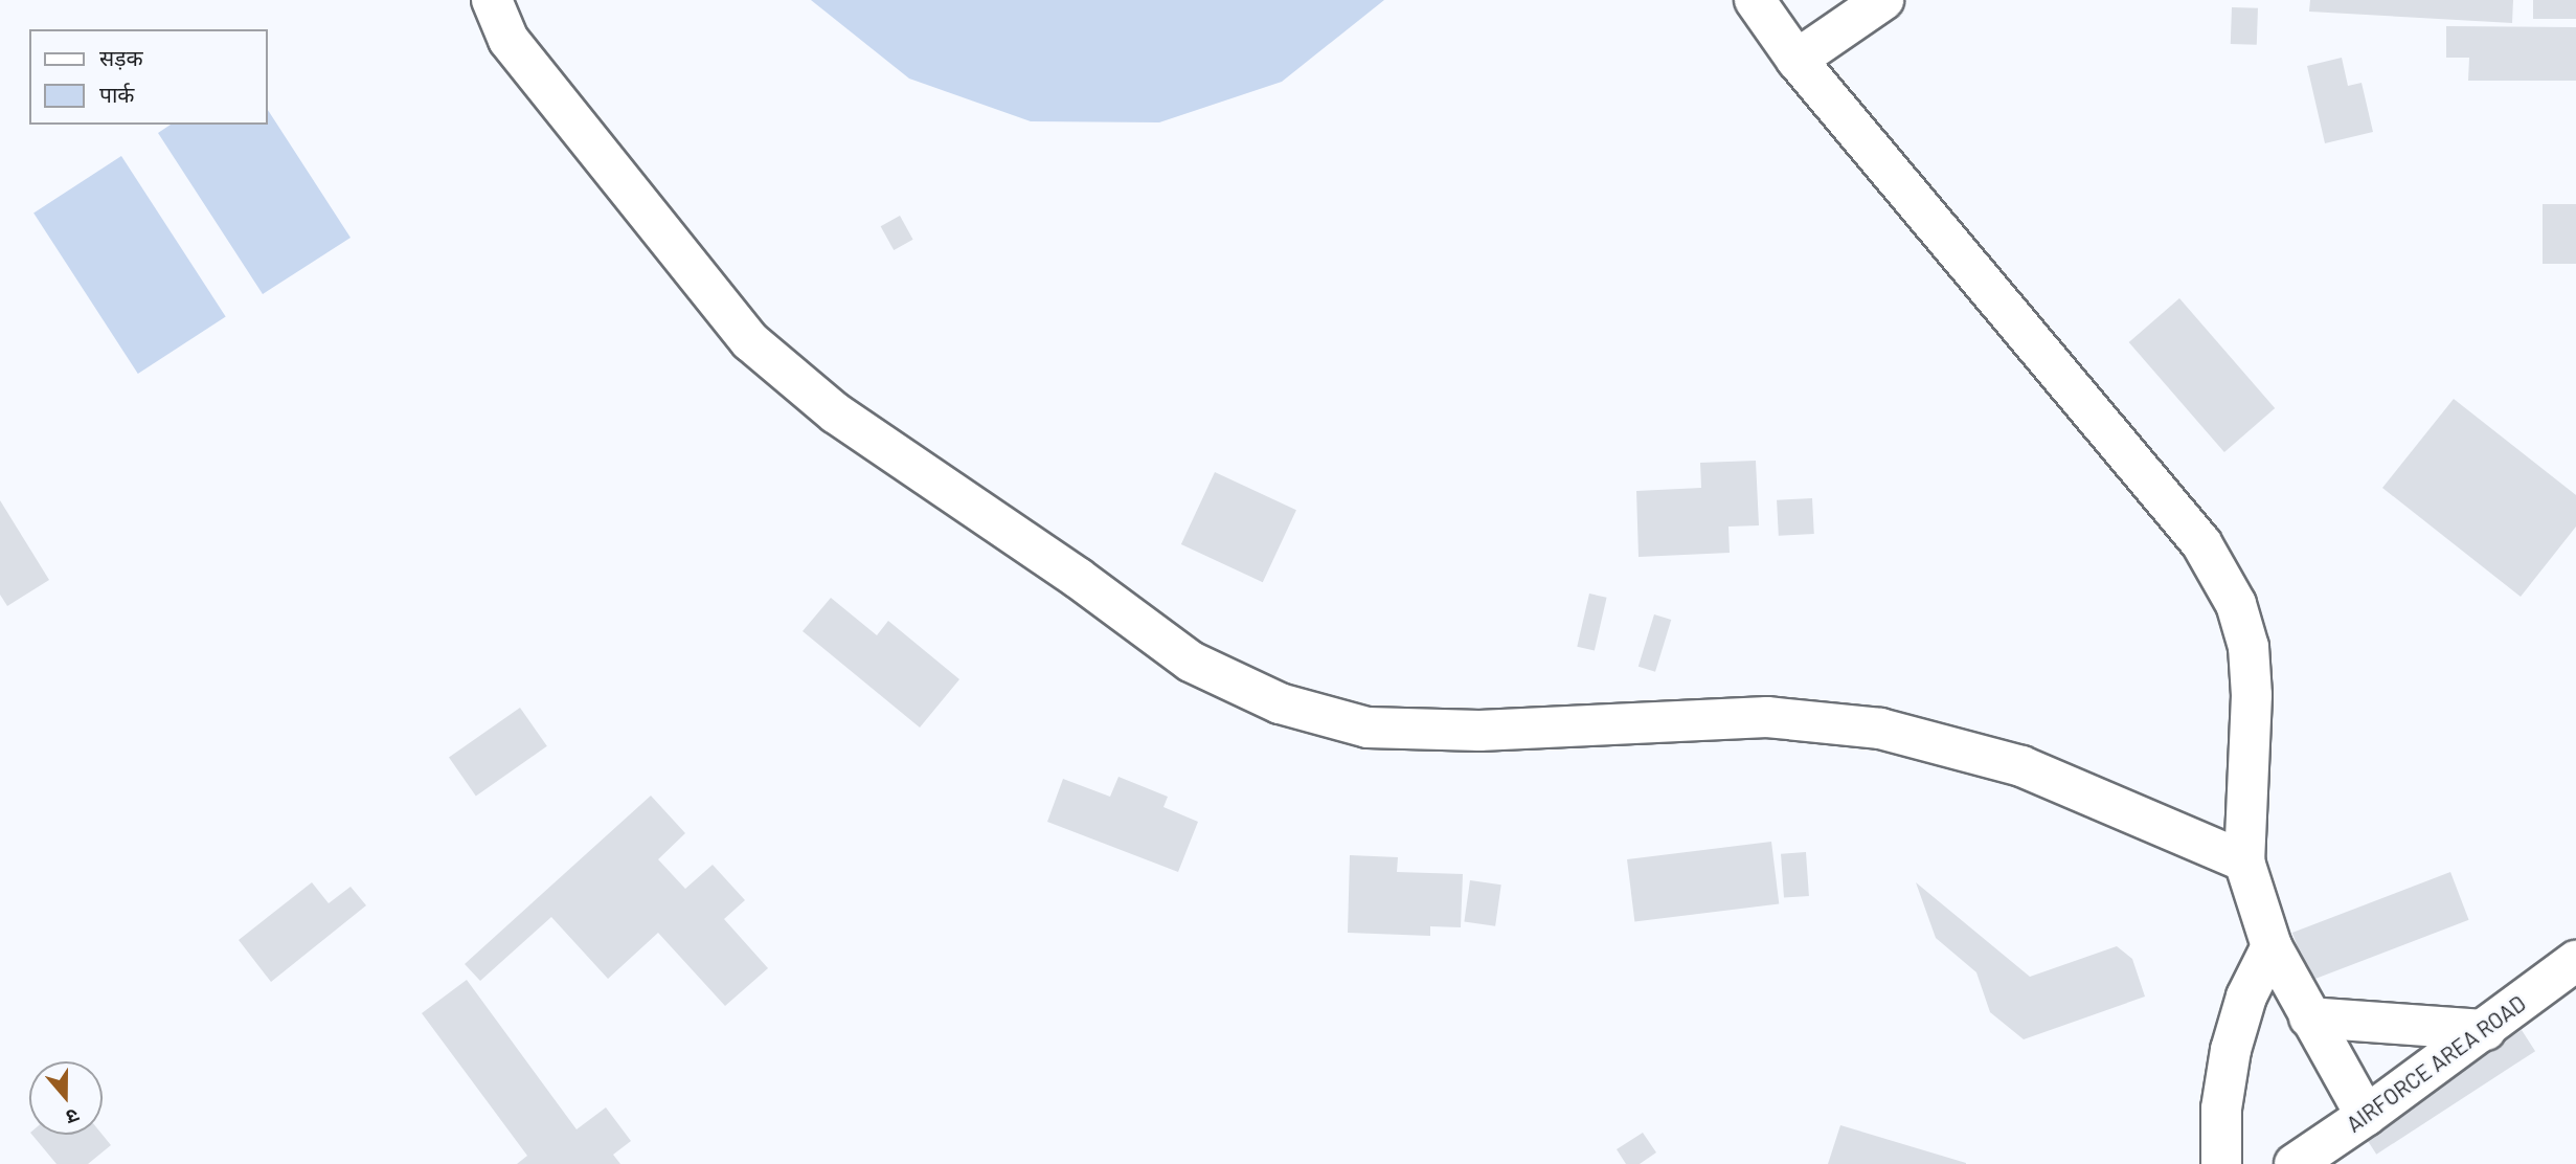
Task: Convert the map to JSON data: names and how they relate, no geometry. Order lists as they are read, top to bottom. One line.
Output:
{"streets":{"street":["AIRFORCE AREA ROAD"]},"legend":["सड़क","पार्क"],"north":"bottom"}
